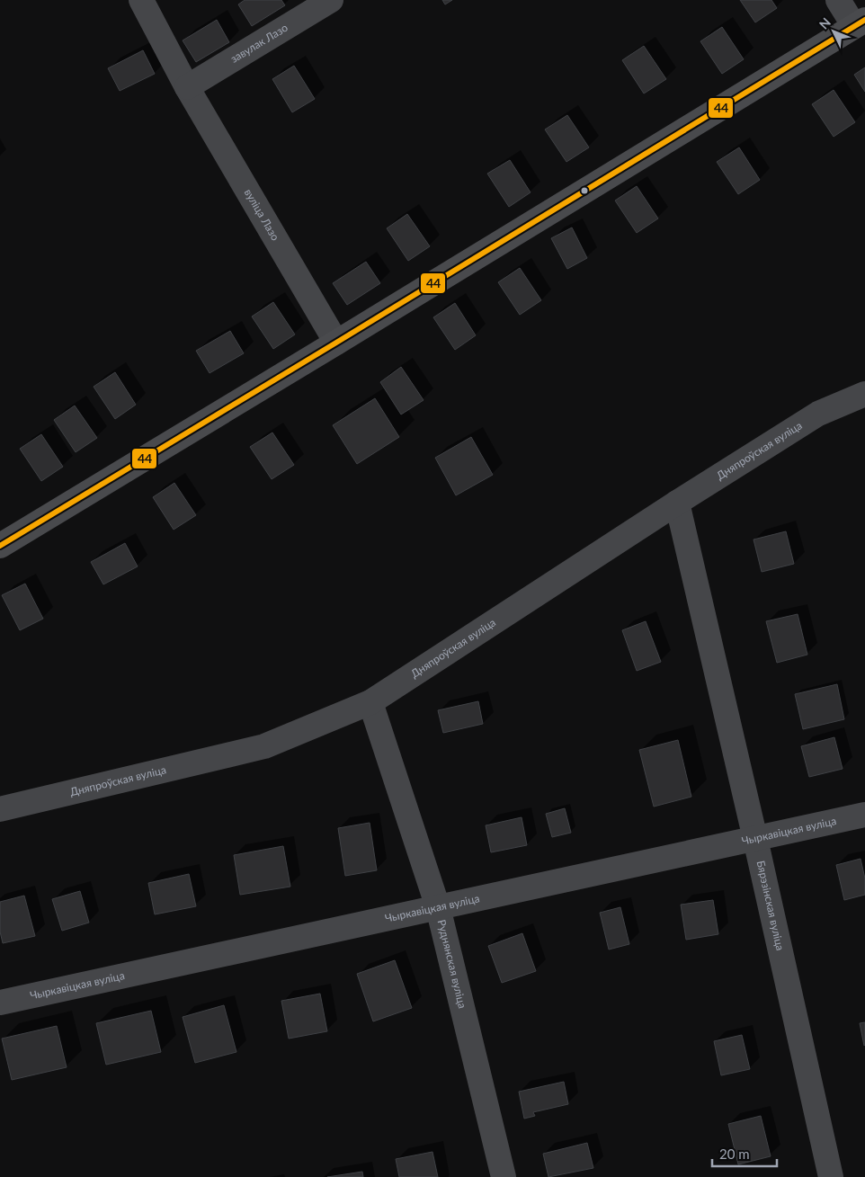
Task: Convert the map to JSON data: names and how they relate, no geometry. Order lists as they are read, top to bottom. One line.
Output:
{"streets":{"street":["завулак Лазо","вуліца Лазо","Дняпроўская вуліца","Чыркавіцкая вуліца","Бярэзінская вуліца","Руднянская вуліца"]},"crossings":[["завулак Лазо","вуліца Лазо"],["Дняпроўская вуліца","Бярэзінская вуліца"],["Дняпроўская вуліца","Руднянская вуліца"],["Чыркавіцкая вуліца","Бярэзінская вуліца"],["Чыркавіцкая вуліца","Руднянская вуліца"]],"lines":["transit line 44"],"scale_bar":"20 m","north":"top left"}
